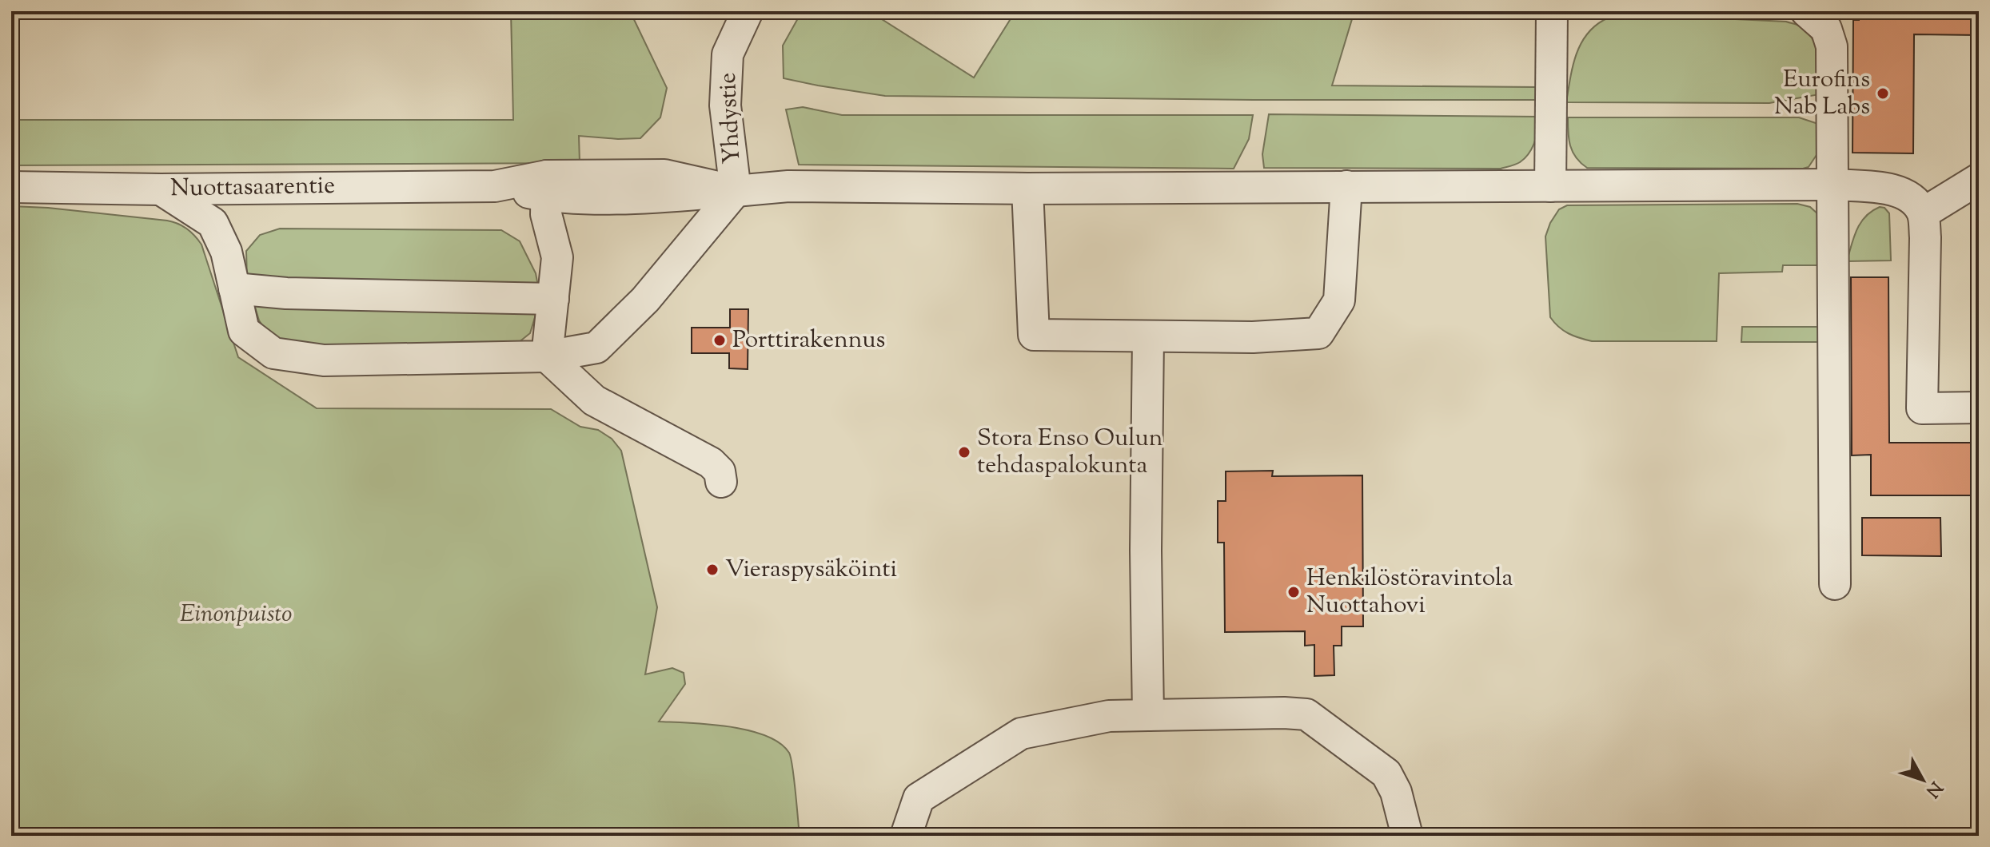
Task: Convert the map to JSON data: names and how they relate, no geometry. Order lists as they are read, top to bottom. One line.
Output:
{"streets":{"street":["Yhdystie","Nuottasaarentie"]},"crossings":[["Yhdystie","Nuottasaarentie"]],"parks":["Einonpuisto"],"places":["Eurofins Nab Labs","Porttirakennus","Stora Enso Oulun tehdaspalokunta","Vieraspysäköinti","Henkilöstöravintola Nuottahovi"],"north":"bottom right"}
